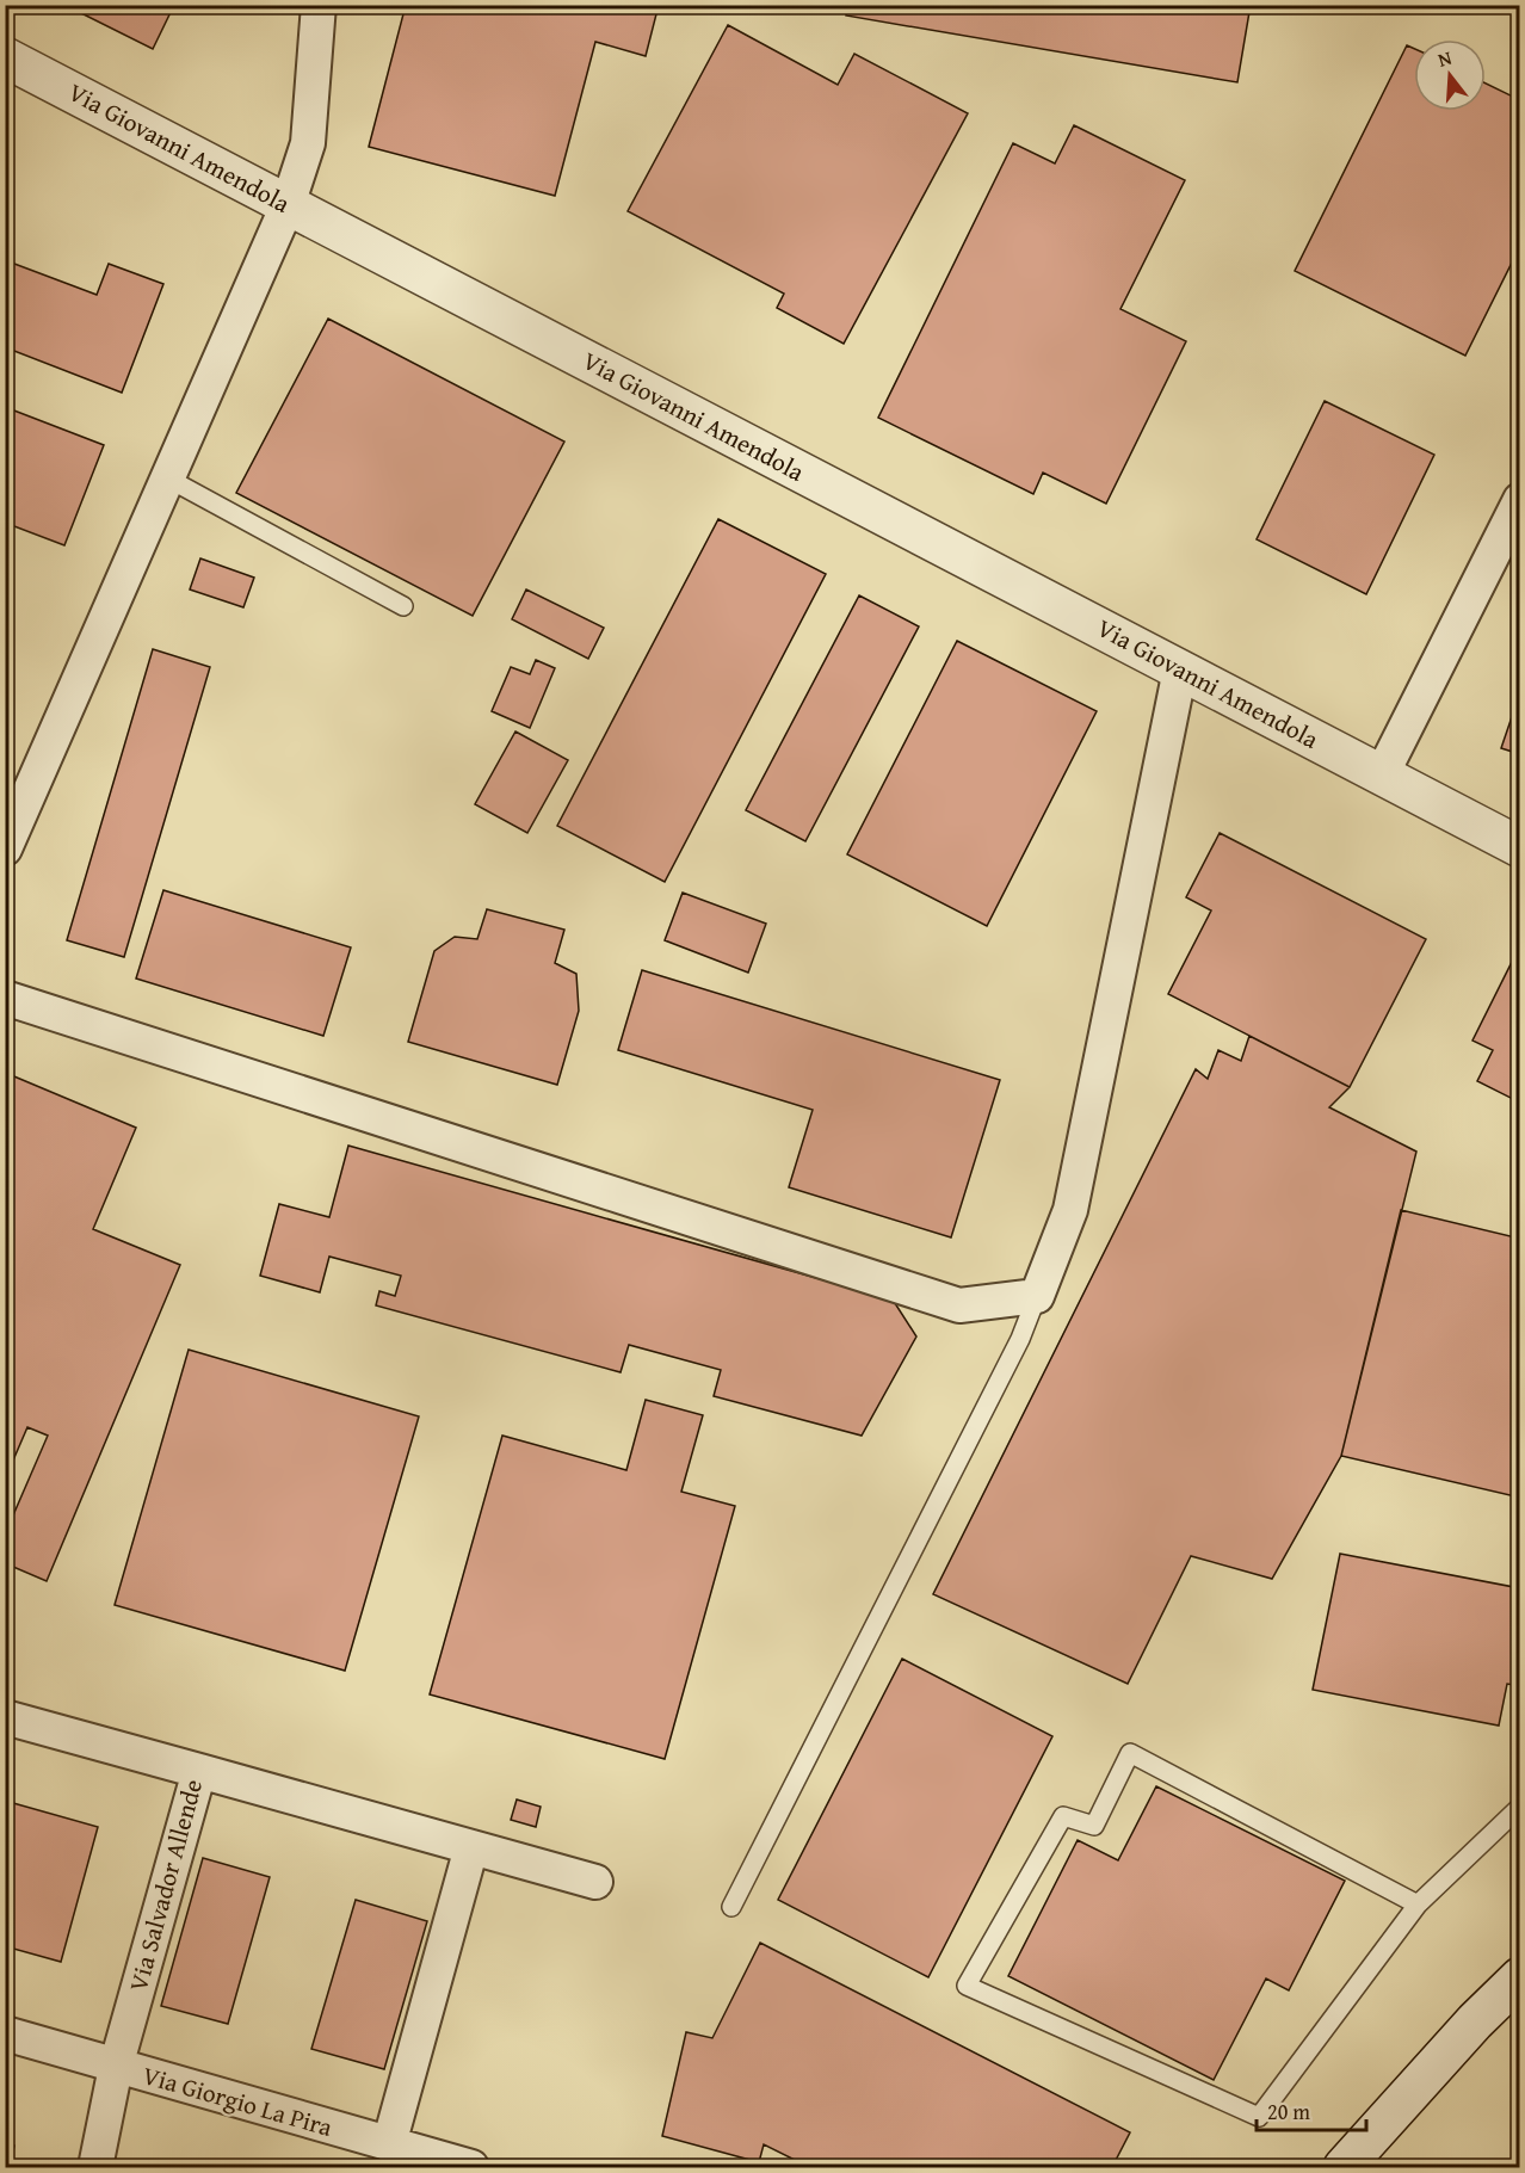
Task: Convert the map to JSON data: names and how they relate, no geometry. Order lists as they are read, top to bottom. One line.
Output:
{"streets":{"street":["Via Giovanni Amendola","Via Salvador Allende","Via Giorgio La Pira"]},"crossings":[["Via Salvador Allende","Via Giorgio La Pira"]],"scale_bar":"20 m","north":"top"}
